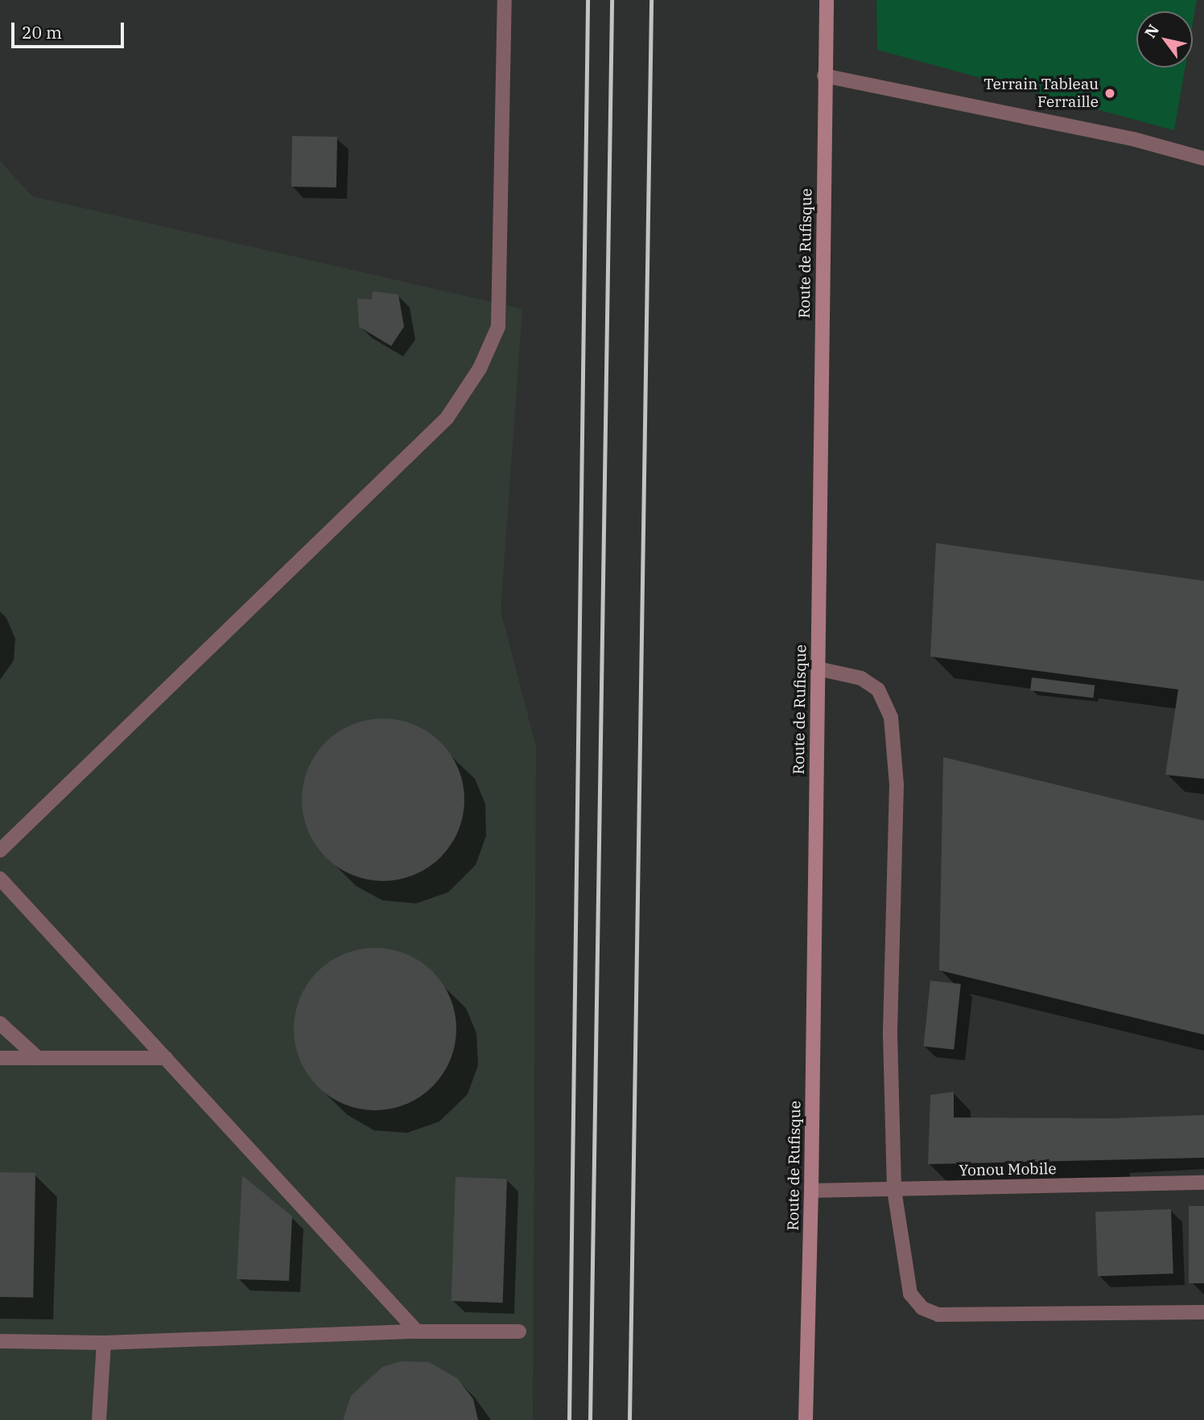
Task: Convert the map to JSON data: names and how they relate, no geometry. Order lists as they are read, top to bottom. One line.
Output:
{"streets":{"main road":["Route de Rufisque"],"street":["Yonou Mobile"]},"crossings":[["Route de Rufisque","Yonou Mobile"]],"places":["Terrain Tableau Ferraille"],"scale_bar":"20 m","north":"top left"}
